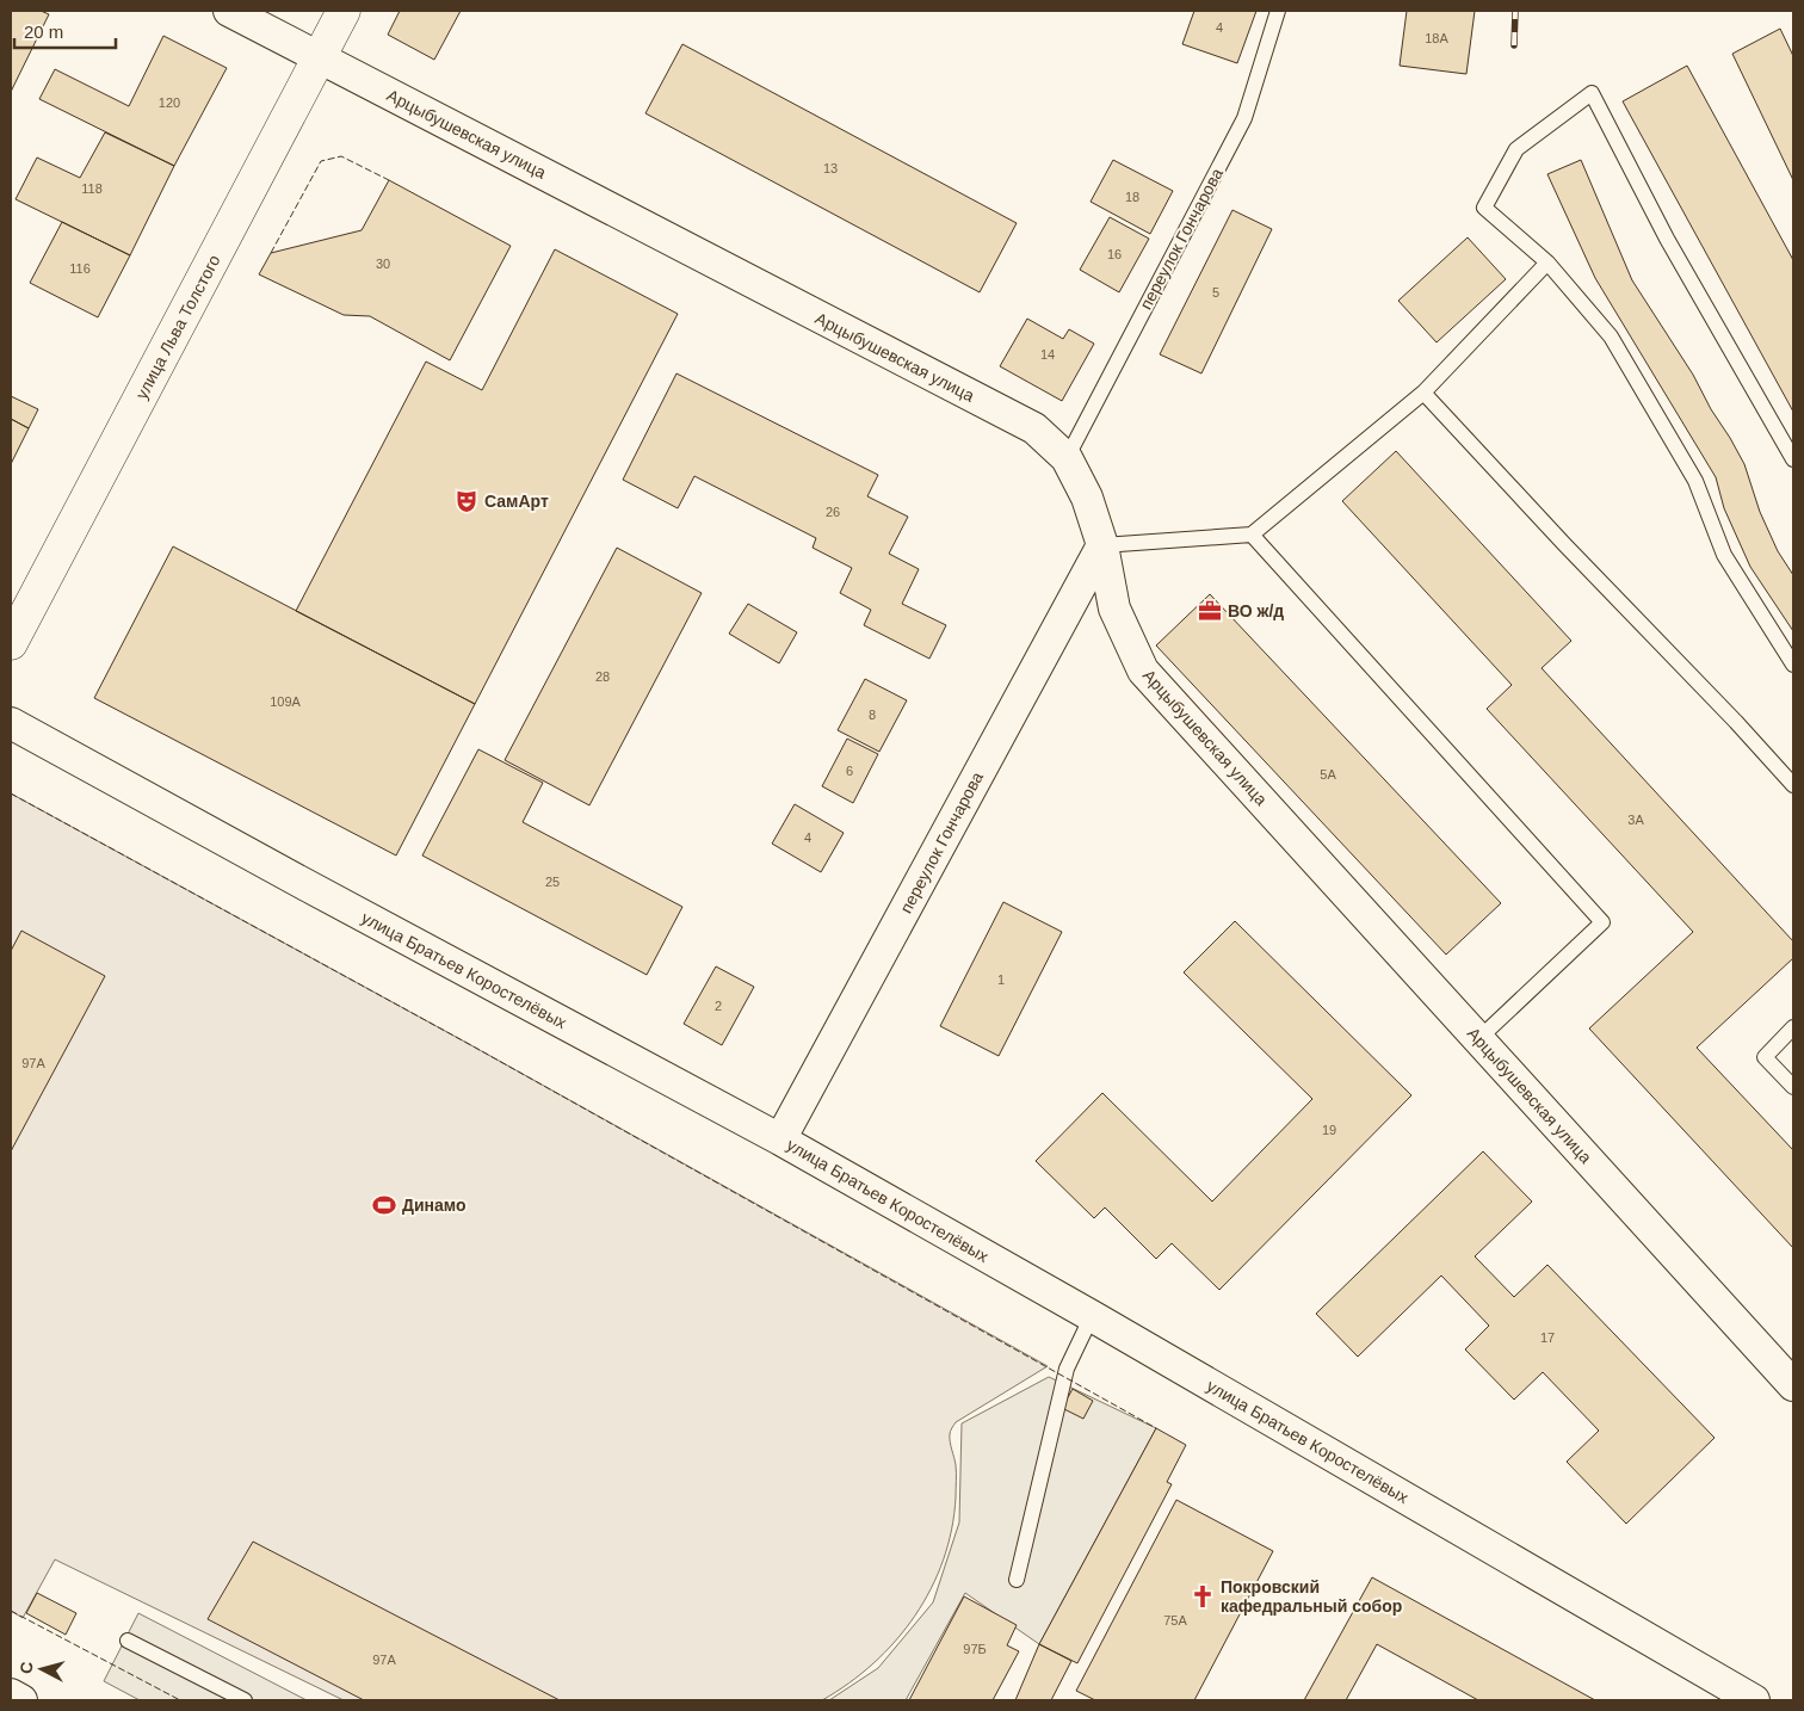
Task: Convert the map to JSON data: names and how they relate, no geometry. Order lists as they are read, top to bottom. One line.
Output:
{"streets":{"main road":["улица Льва Толстого"],"street":["Арцыбушевская улица","переулок Гончарова","улица Братьев Коростелёвых"]},"crossings":[["Арцыбушевская улица","переулок Гончарова"],["Арцыбушевская улица","улица Льва Толстого"],["переулок Гончарова","улица Братьев Коростелёвых"]],"places":{"theatre":["СамАрт"],"office":["ВО ж/д"],"sports":["Динамо"],"church":["Покровский кафедральный собор"]},"house_numbers":["4","18А","120","13","118","18","16","30","116","5","14","26","28","109А","8","6","5А","3А","4","25","1","2","97А","19","17","75А","97Б","97А"],"scale_bar":"20 m","north":"left"}
